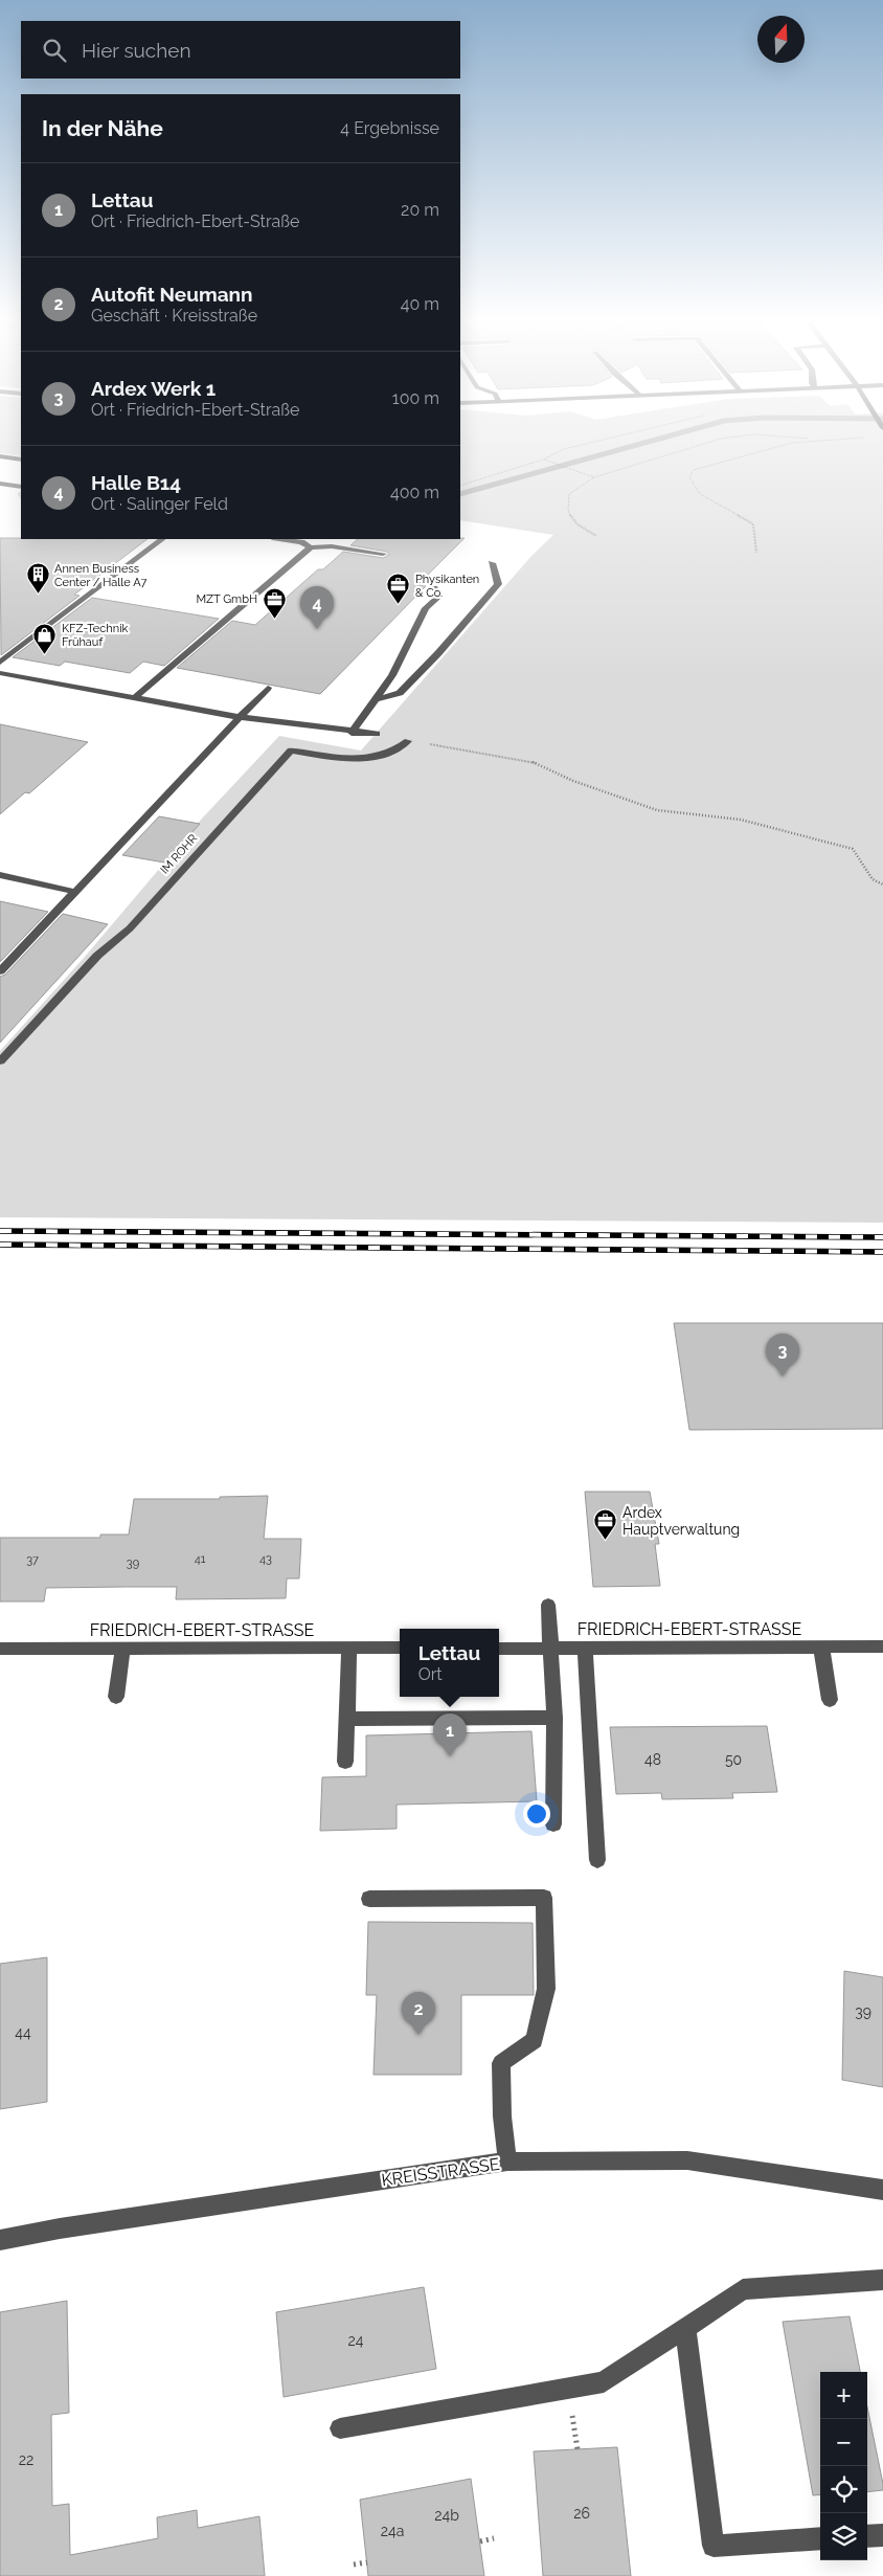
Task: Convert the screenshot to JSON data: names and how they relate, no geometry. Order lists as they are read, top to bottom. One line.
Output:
{"streets":{"street":["IM ROHR","FRIEDRICH-EBERT-STRASSE","KREISSTRASSE"]},"places":{"building":["Annen Business Center / Halle A7"],"office":["Physikanten & Co.","MZT GmbH","Ardex Hauptverwaltung"],"shop":["KFZ-Technik Frühauf"]},"house_numbers":["41","43","37","39","48","50","39","44","24","22","26","24b","24a"],"north":"top","page":{"search":"Hier suchen","heading":["In der Nähe","4 Ergebnisse"],"list":[{"mark":"1","name":"Lettau","note":"Ort · Friedrich-Ebert-Straße","value":"20 m"},{"mark":"2","name":"Autofit Neumann","note":"Geschäft · Kreisstraße","value":"40 m"},{"mark":"3","name":"Ardex Werk 1","note":"Ort · Friedrich-Ebert-Straße","value":"100 m"},{"mark":"4","name":"Halle B14","note":"Ort · Salinger Feld","value":"400 m"}],"pins":["4","3","1","2"],"popup":["Lettau","Ort"],"map_buttons":["+","−"]}}
